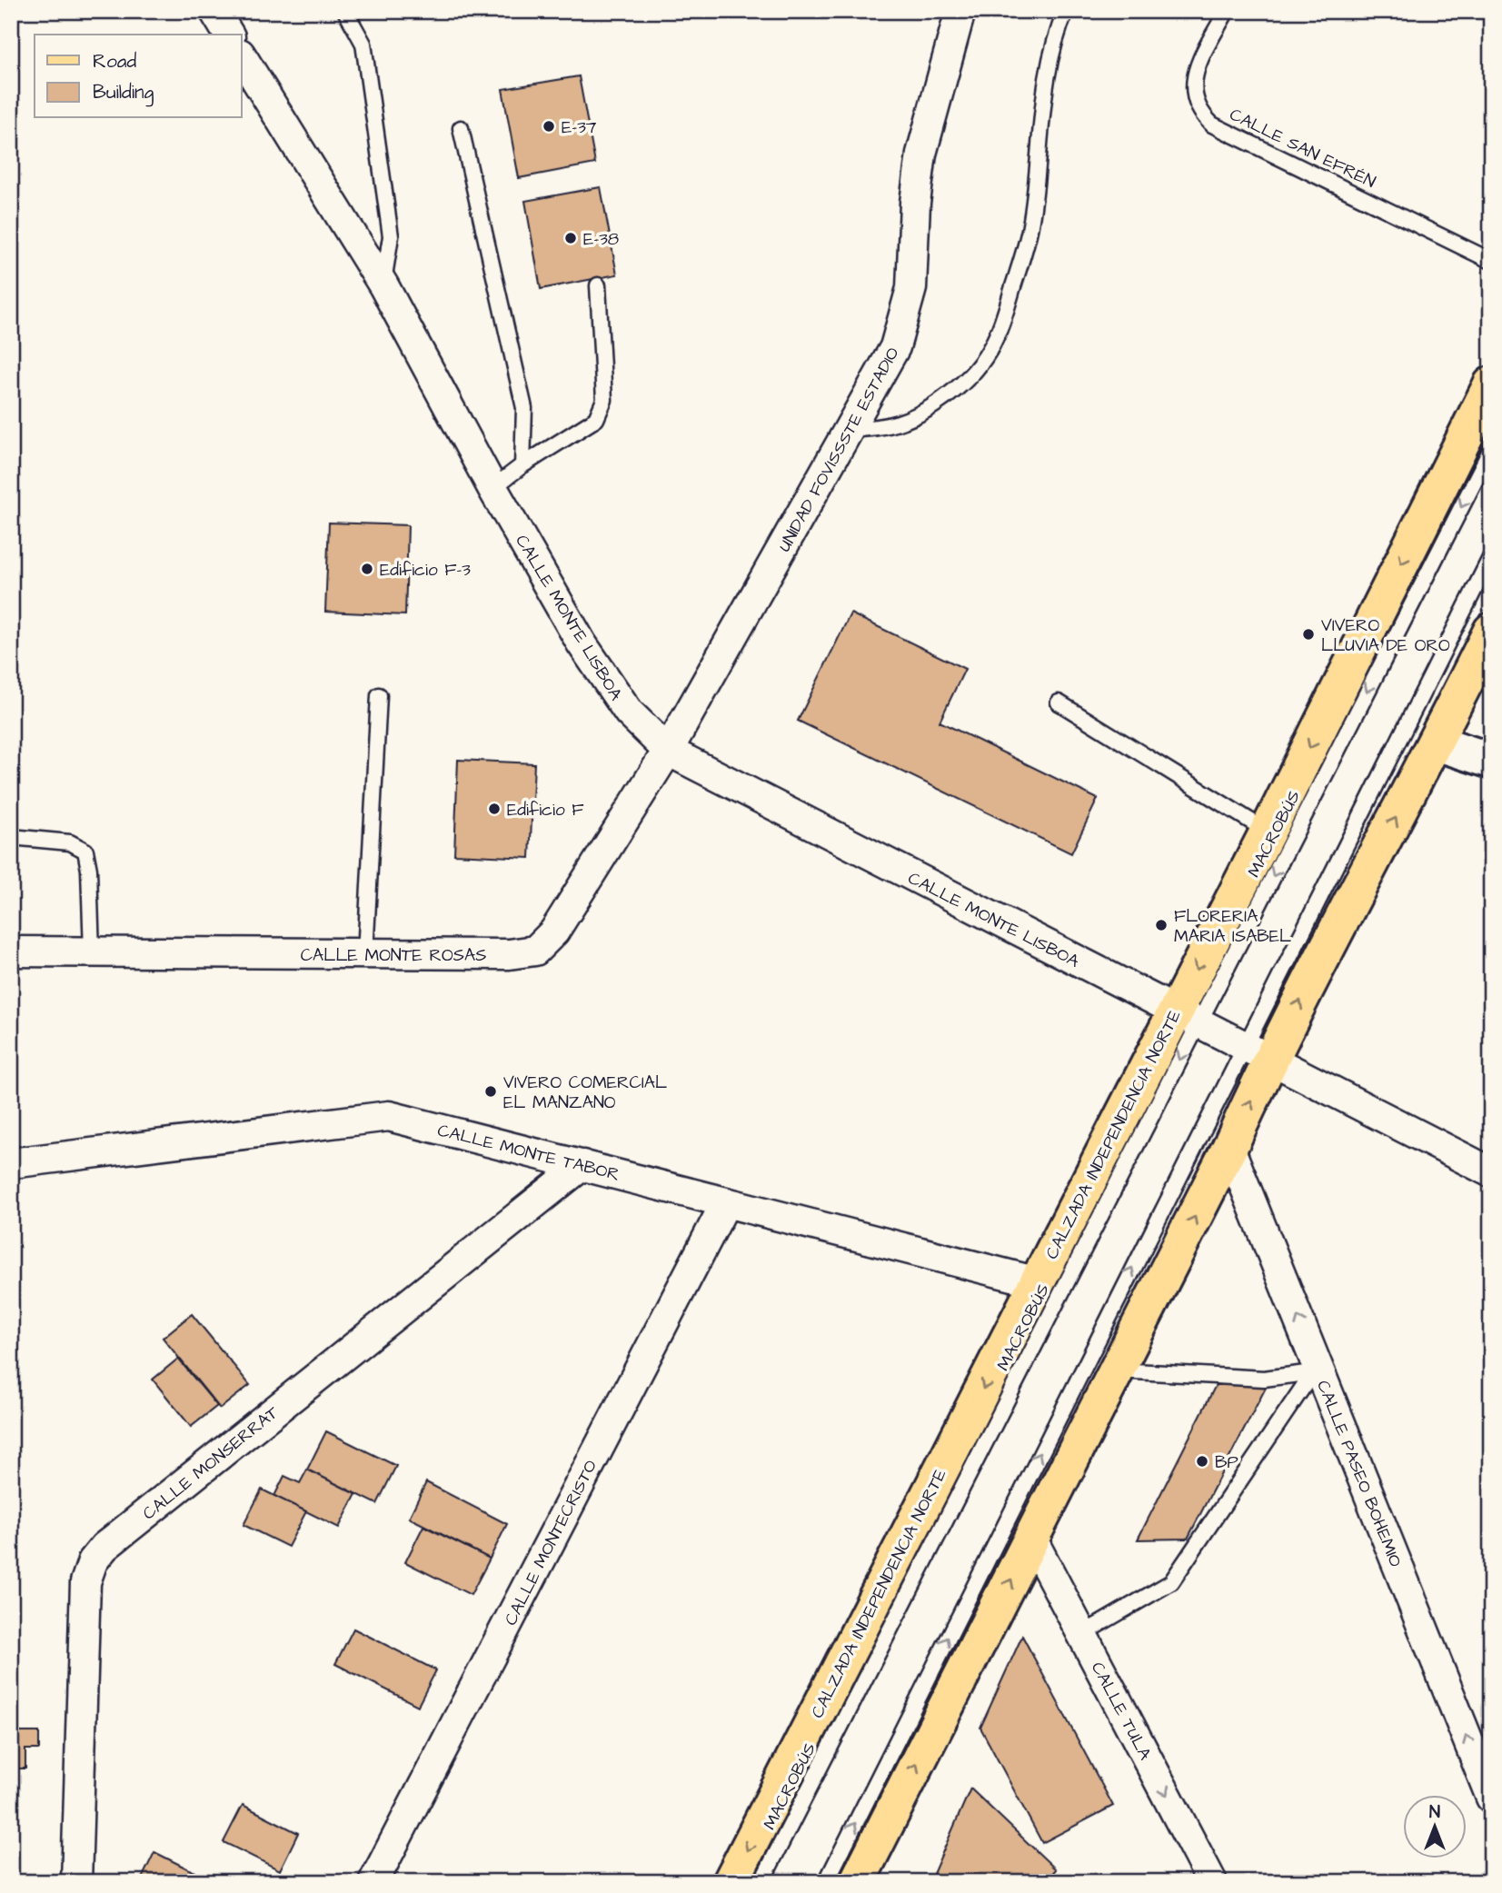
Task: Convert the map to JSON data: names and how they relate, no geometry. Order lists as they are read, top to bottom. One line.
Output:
{"streets":{"main road":["CALZADA INDEPENDENCIA NORTE"],"street":["UNIDAD FOVISSSTE ESTADIO","CALLE MONTE LISBOA","CALLE MONTE ROSAS","CALLE MONTE TABOR","CALLE MONSERRAT","CALLE PASEO BOHEMIO","CALLE MONTECRISTO","CALLE TULA"],"lane":["CALLE SAN EFRÉN","MACROBÚS"]},"crossings":[["UNIDAD FOVISSSTE ESTADIO","CALLE MONTE LISBOA"],["UNIDAD FOVISSSTE ESTADIO","CALLE MONTE ROSAS"],["CALLE MONTE LISBOA","MACROBÚS"],["CALLE MONTE LISBOA","CALLE MONTE ROSAS"],["CALLE MONTE LISBOA","CALZADA INDEPENDENCIA NORTE"],["MACROBÚS","CALZADA INDEPENDENCIA NORTE"],["CALZADA INDEPENDENCIA NORTE","CALLE MONTE TABOR"],["CALLE MONTE TABOR","CALLE MONSERRAT"],["CALLE MONTE TABOR","CALLE MONTECRISTO"]],"one_way":["CALLE PASEO BOHEMIO","CALLE TULA"],"places":["E-37","E-38","Edificio F-3","VIVERO LLUVIA DE ORO","Edificio F","FLORERIA MARIA ISABEL","VIVERO COMERCIAL EL MANZANO","BP"],"legend":["Road","Building"],"north":"top"}
